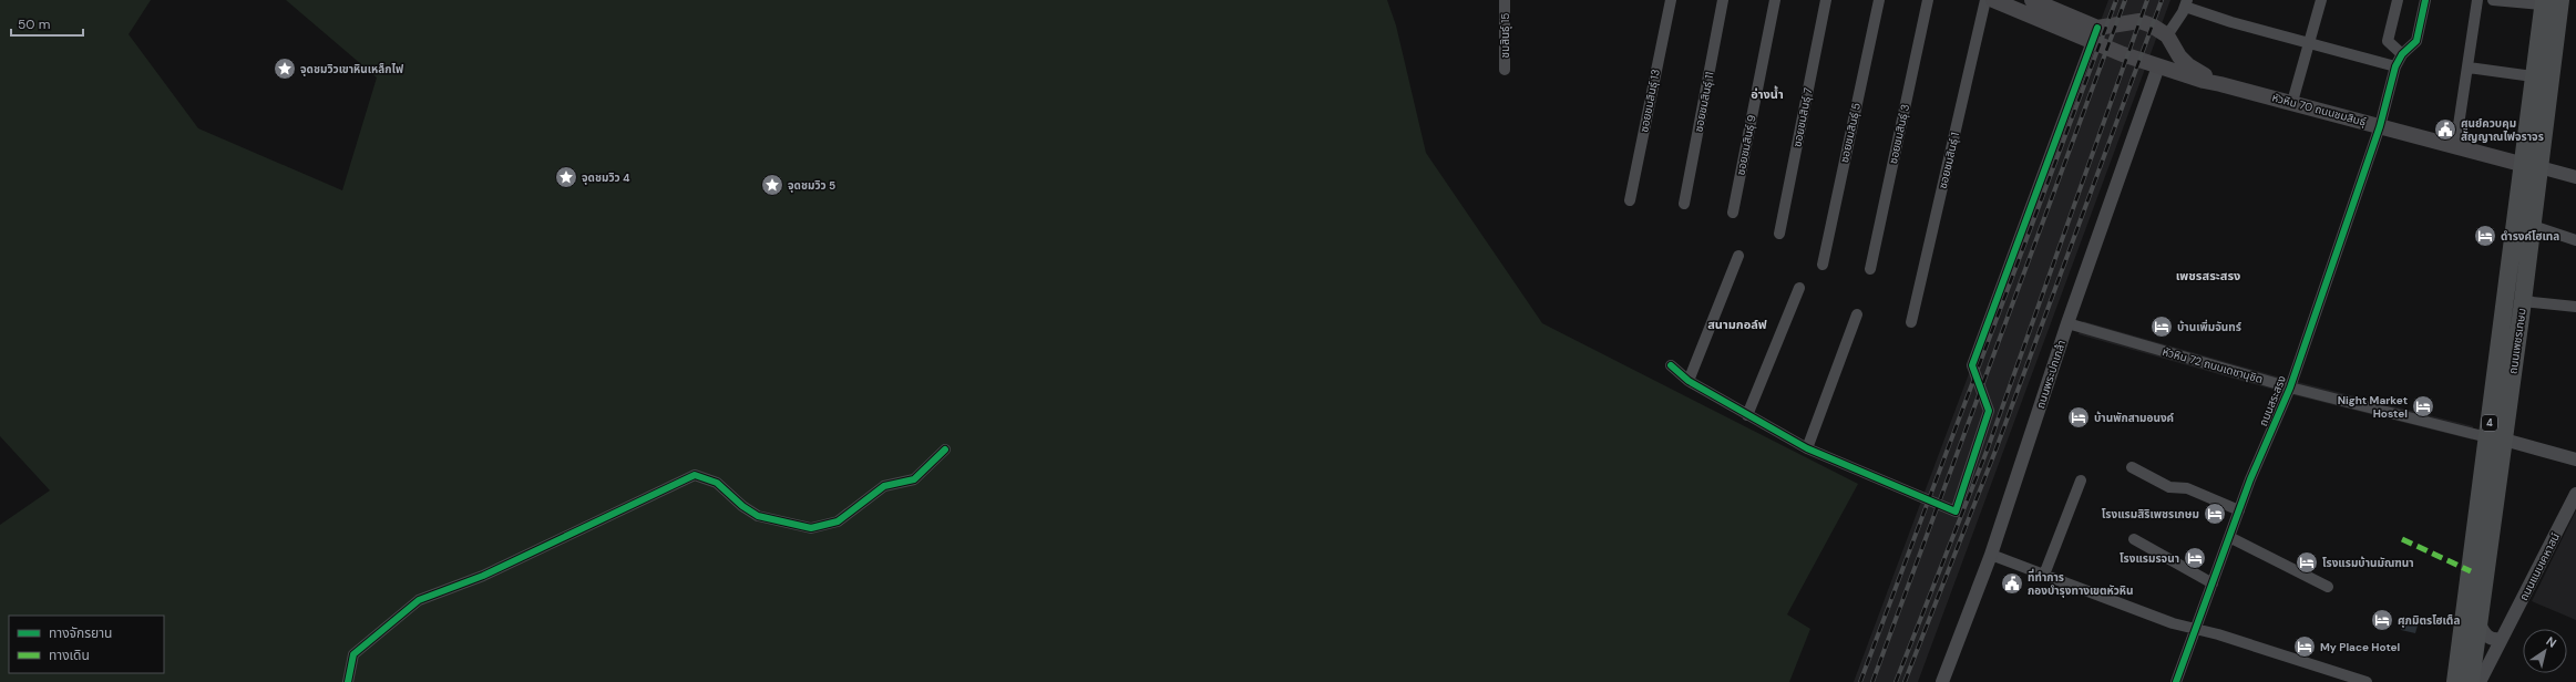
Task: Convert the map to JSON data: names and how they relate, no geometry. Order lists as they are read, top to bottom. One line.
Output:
{"streets":{"main road":["หัวหิน 70 ถนนชมสินธุ์","ถนนเพชรเกษม","4"],"street":["ชมสินธุ์ 15","ซอยชมสินธุ์ 13","ซอยชมสินธุ์ 11","ซอยชมสินธุ์ 7","ซอยชมสินธุ์ 5","ซอยชมสินธุ์ 3","ซอยชมสินธุ์ 9","ซอยชมสินธุ์ 1","หัวหิน 72 ถนนเดชานุชิต","ถนนพระปกเกล้า","ถนนสระสรง","ถนนแนบเคหาสน์"]},"crossings":[["หัวหิน 70 ถนนชมสินธุ์","ถนนเพชรเกษม"],["หัวหิน 70 ถนนชมสินธุ์","ถนนพระปกเกล้า"],["หัวหิน 70 ถนนชมสินธุ์","ถนนสระสรง"],["ถนนเพชรเกษม","หัวหิน 72 ถนนเดชานุชิต"],["หัวหิน 72 ถนนเดชานุชิต","ถนนพระปกเกล้า"],["หัวหิน 72 ถนนเดชานุชิต","ถนนสระสรง"]],"districts":["อ่างน้ำ","เพชรสระสรง","สนามกอล์ฟ"],"places":{"place":["จุดชมวิวเขาหินเหล็กไฟ","จุดชมวิว 4","จุดชมวิว 5"],"public building":["ศูนย์ควบคุม สัญญาณไฟจราจร","ที่ทำการ กองบำรุงทางเขตหัวหิน"],"hotel":["ดำรงค์โฮเทล","บ้านเพิ่มจันทร์","Night Market Hostel","บ้านพักสามอนงค์","โรงแรมสิริเพชรเกษม","โรงแรมรจนา","โรงแรมบ้านมัณฑนา","ศุภมิตรโฮเต็ล","My Place Hotel"]},"legend":["ทางจักรยาน","ทางเดิน"],"scale_bar":"50 m","north":"top right"}
